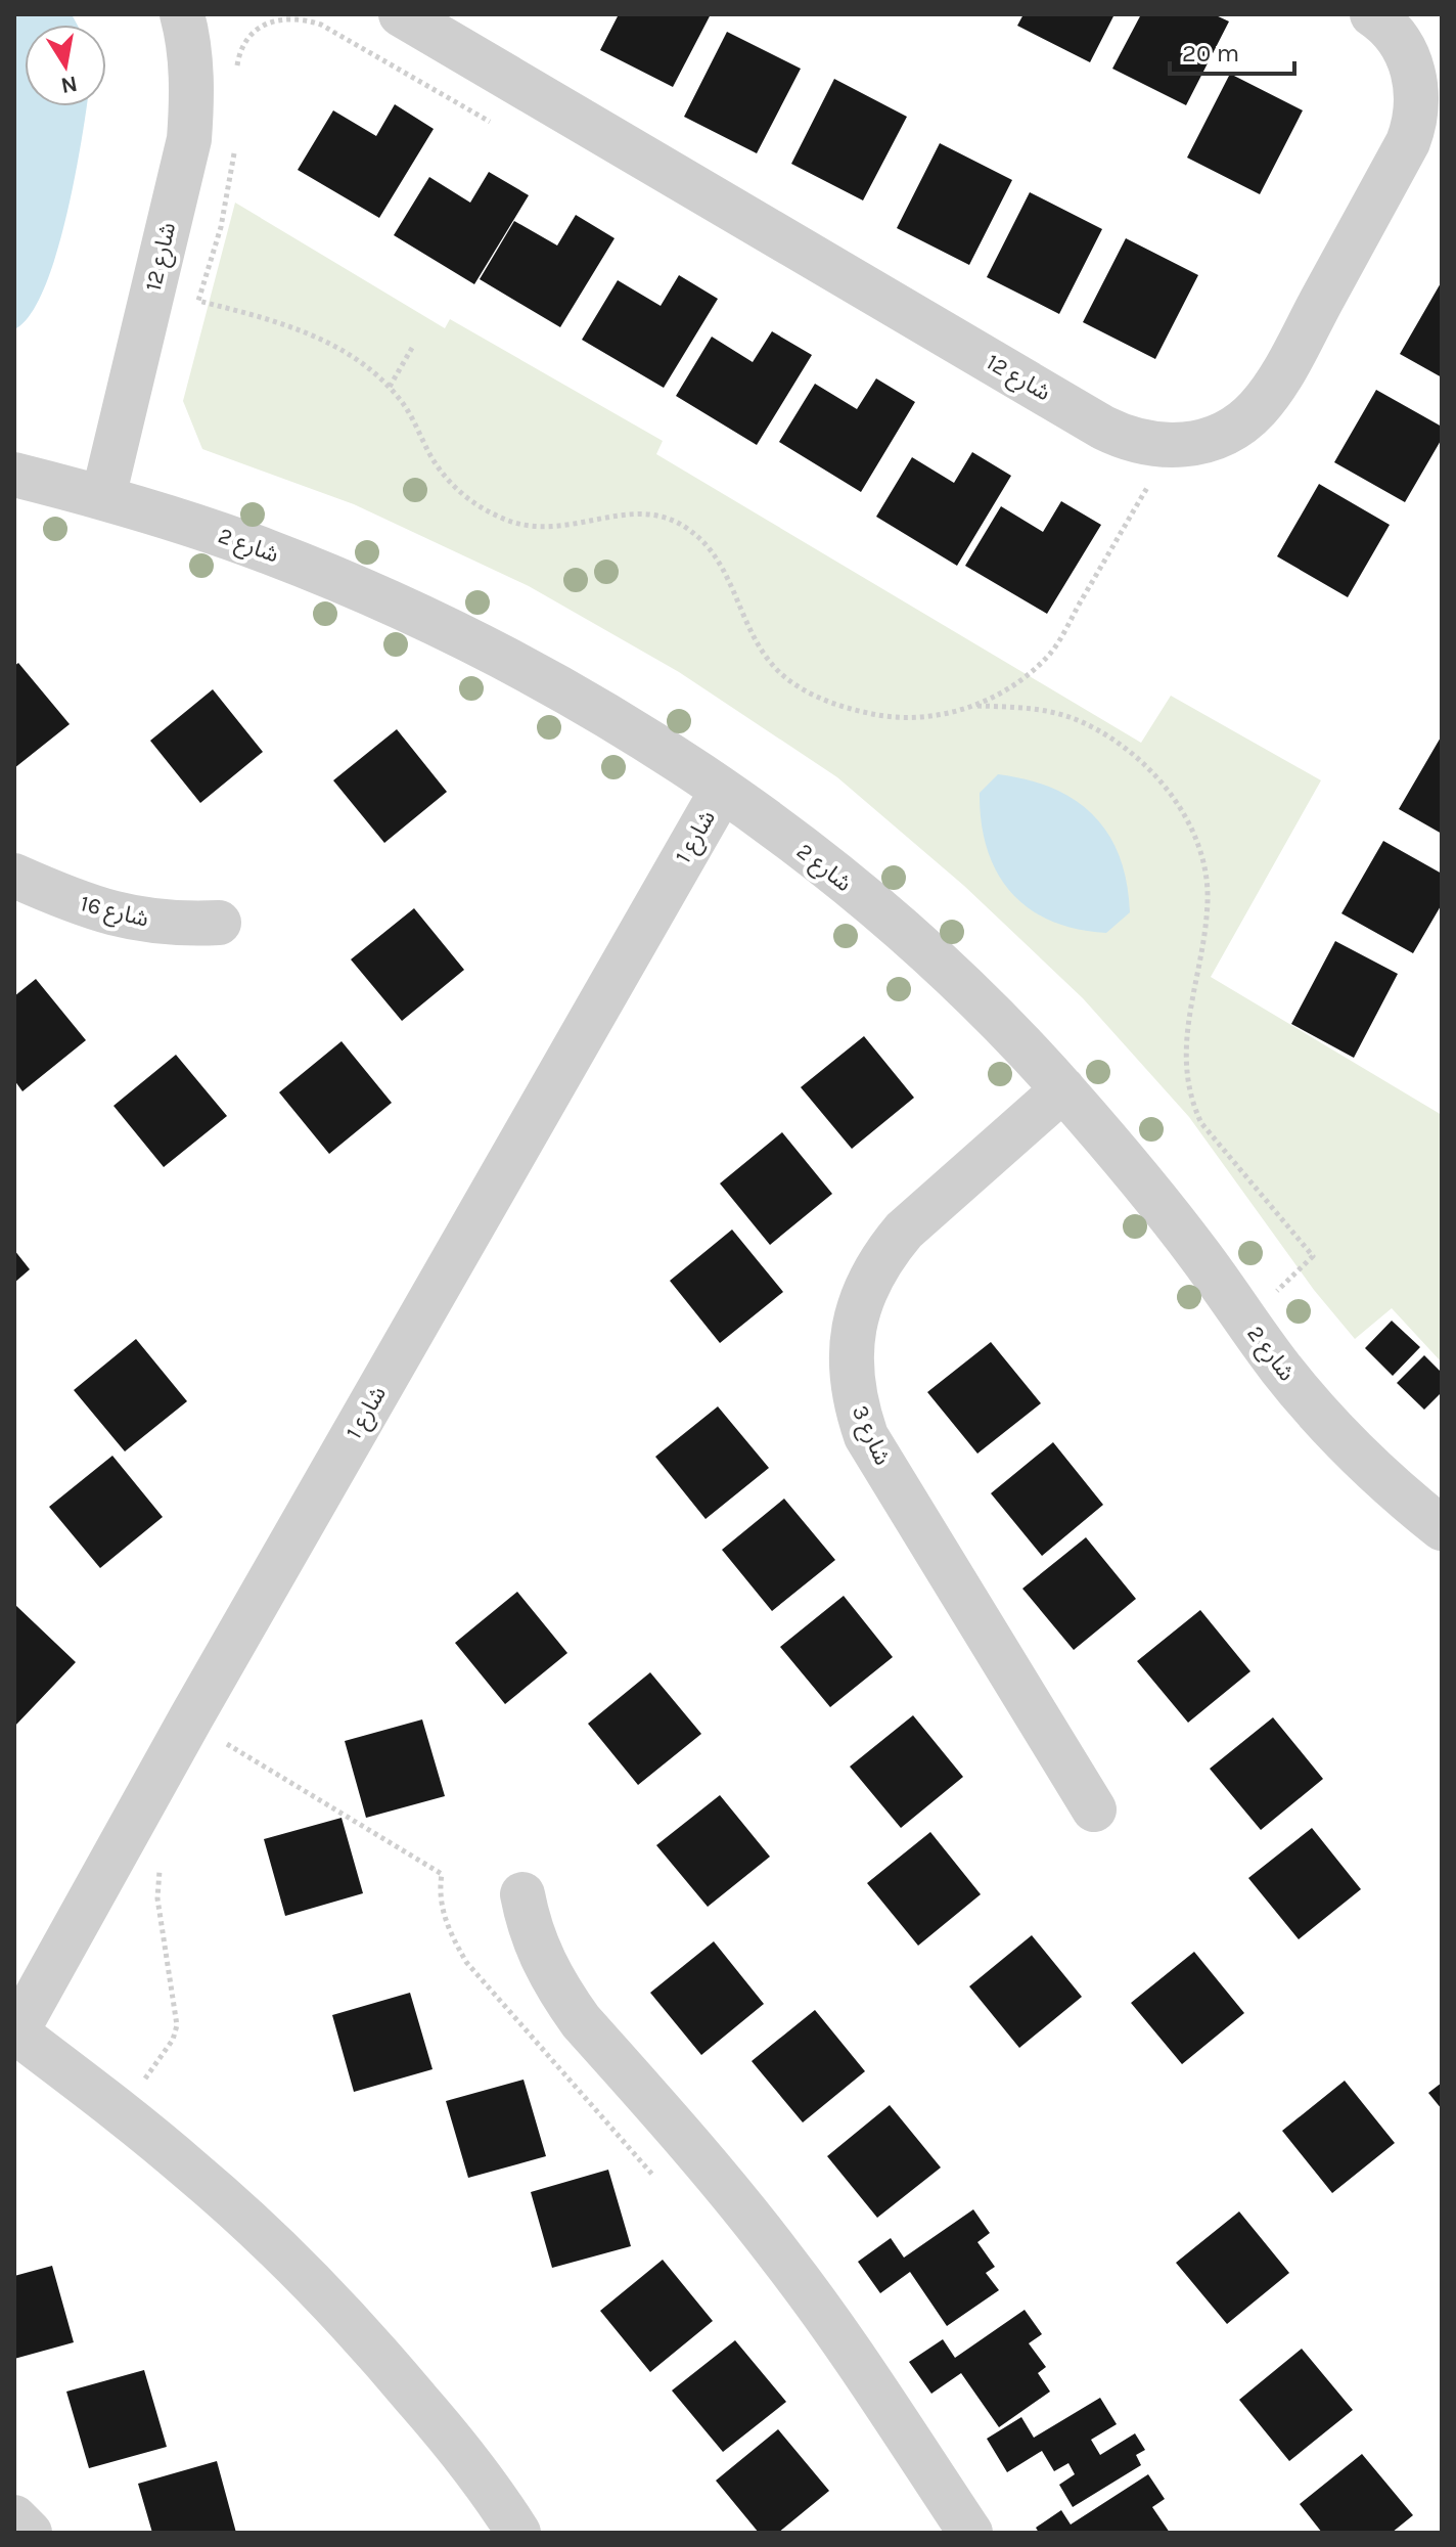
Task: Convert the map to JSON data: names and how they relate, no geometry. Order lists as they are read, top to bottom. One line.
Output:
{"streets":{"street":["شارع 12","شارع 2","شارع 1","شارع 16","شارع 3"]},"crossings":[["شارع 12","شارع 2"],["شارع 2","شارع 1"],["شارع 2","شارع 3"]],"scale_bar":"20 m","north":"bottom"}
